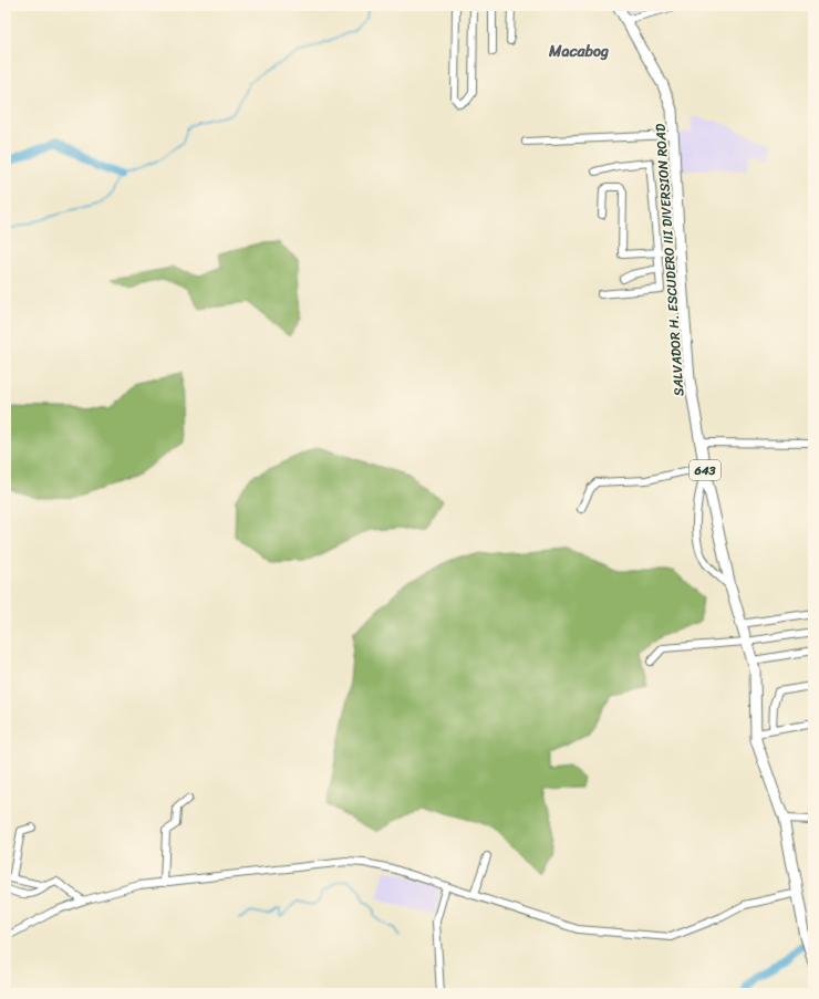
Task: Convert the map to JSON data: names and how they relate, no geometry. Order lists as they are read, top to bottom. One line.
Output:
{"streets":{"highway":["SALVADOR H. ESCUDERO III DIVERSION ROAD","643"]},"districts":["Macabog"]}
